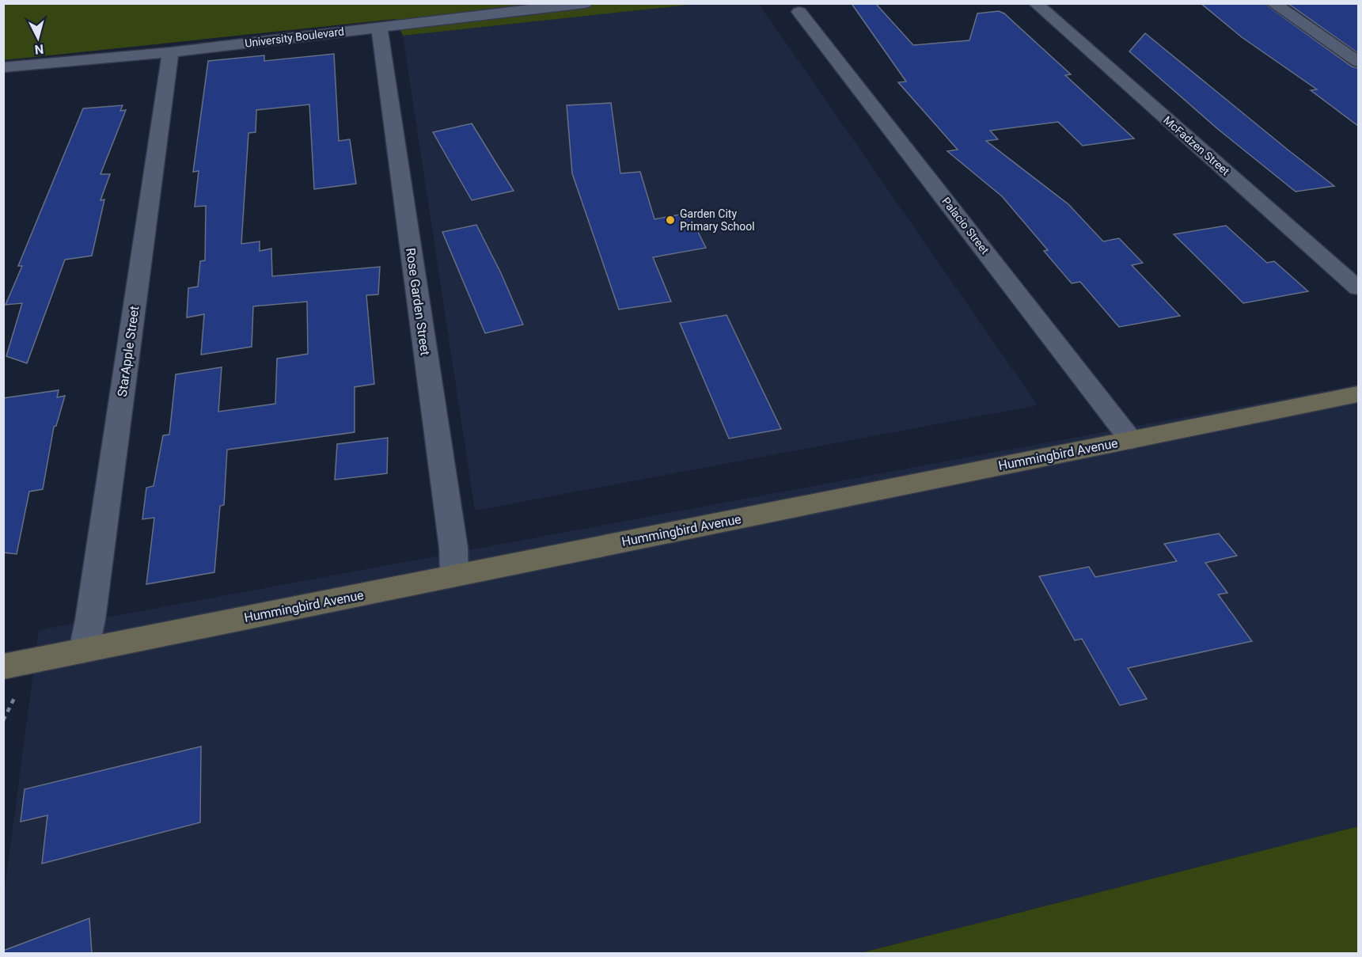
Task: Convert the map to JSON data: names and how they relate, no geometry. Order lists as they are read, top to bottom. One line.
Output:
{"streets":{"street":["University Boulevard","McFadzen Street","Palacio Street","Rose Garden Street","StarApple Street","Hummingbird Avenue"]},"crossings":[["University Boulevard","Rose Garden Street"],["University Boulevard","StarApple Street"],["Palacio Street","Hummingbird Avenue"],["Rose Garden Street","Hummingbird Avenue"],["StarApple Street","Hummingbird Avenue"]],"places":["Garden City Primary School"],"north":"bottom"}
